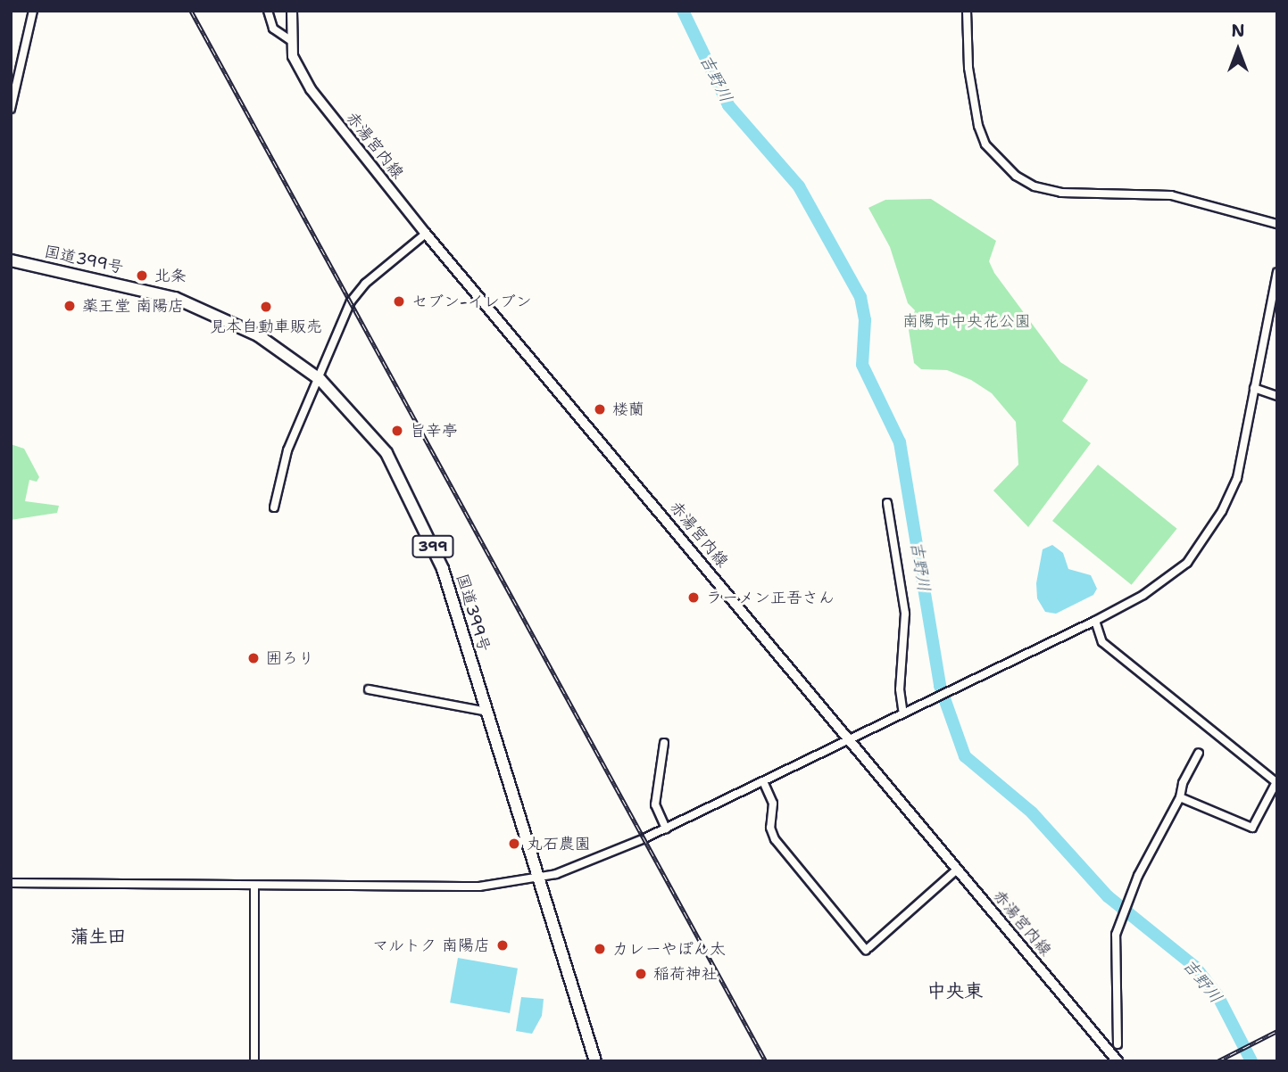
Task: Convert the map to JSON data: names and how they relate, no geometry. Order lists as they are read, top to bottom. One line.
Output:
{"streets":{"highway":["国道399号","399"],"main road":["赤湯宮内線"]},"districts":["蒲生田","中央東"],"water":["吉野川"],"parks":["南陽市中央花公園"],"places":["北条","セブン-イレブン","薬王堂 南陽店","見本自動車販売","楼蘭","旨辛亭","ラーメン正吾さん","囲ろり","丸石農園","マルトク 南陽店","カレーやぽん太","稲荷神社"],"north":"top"}
